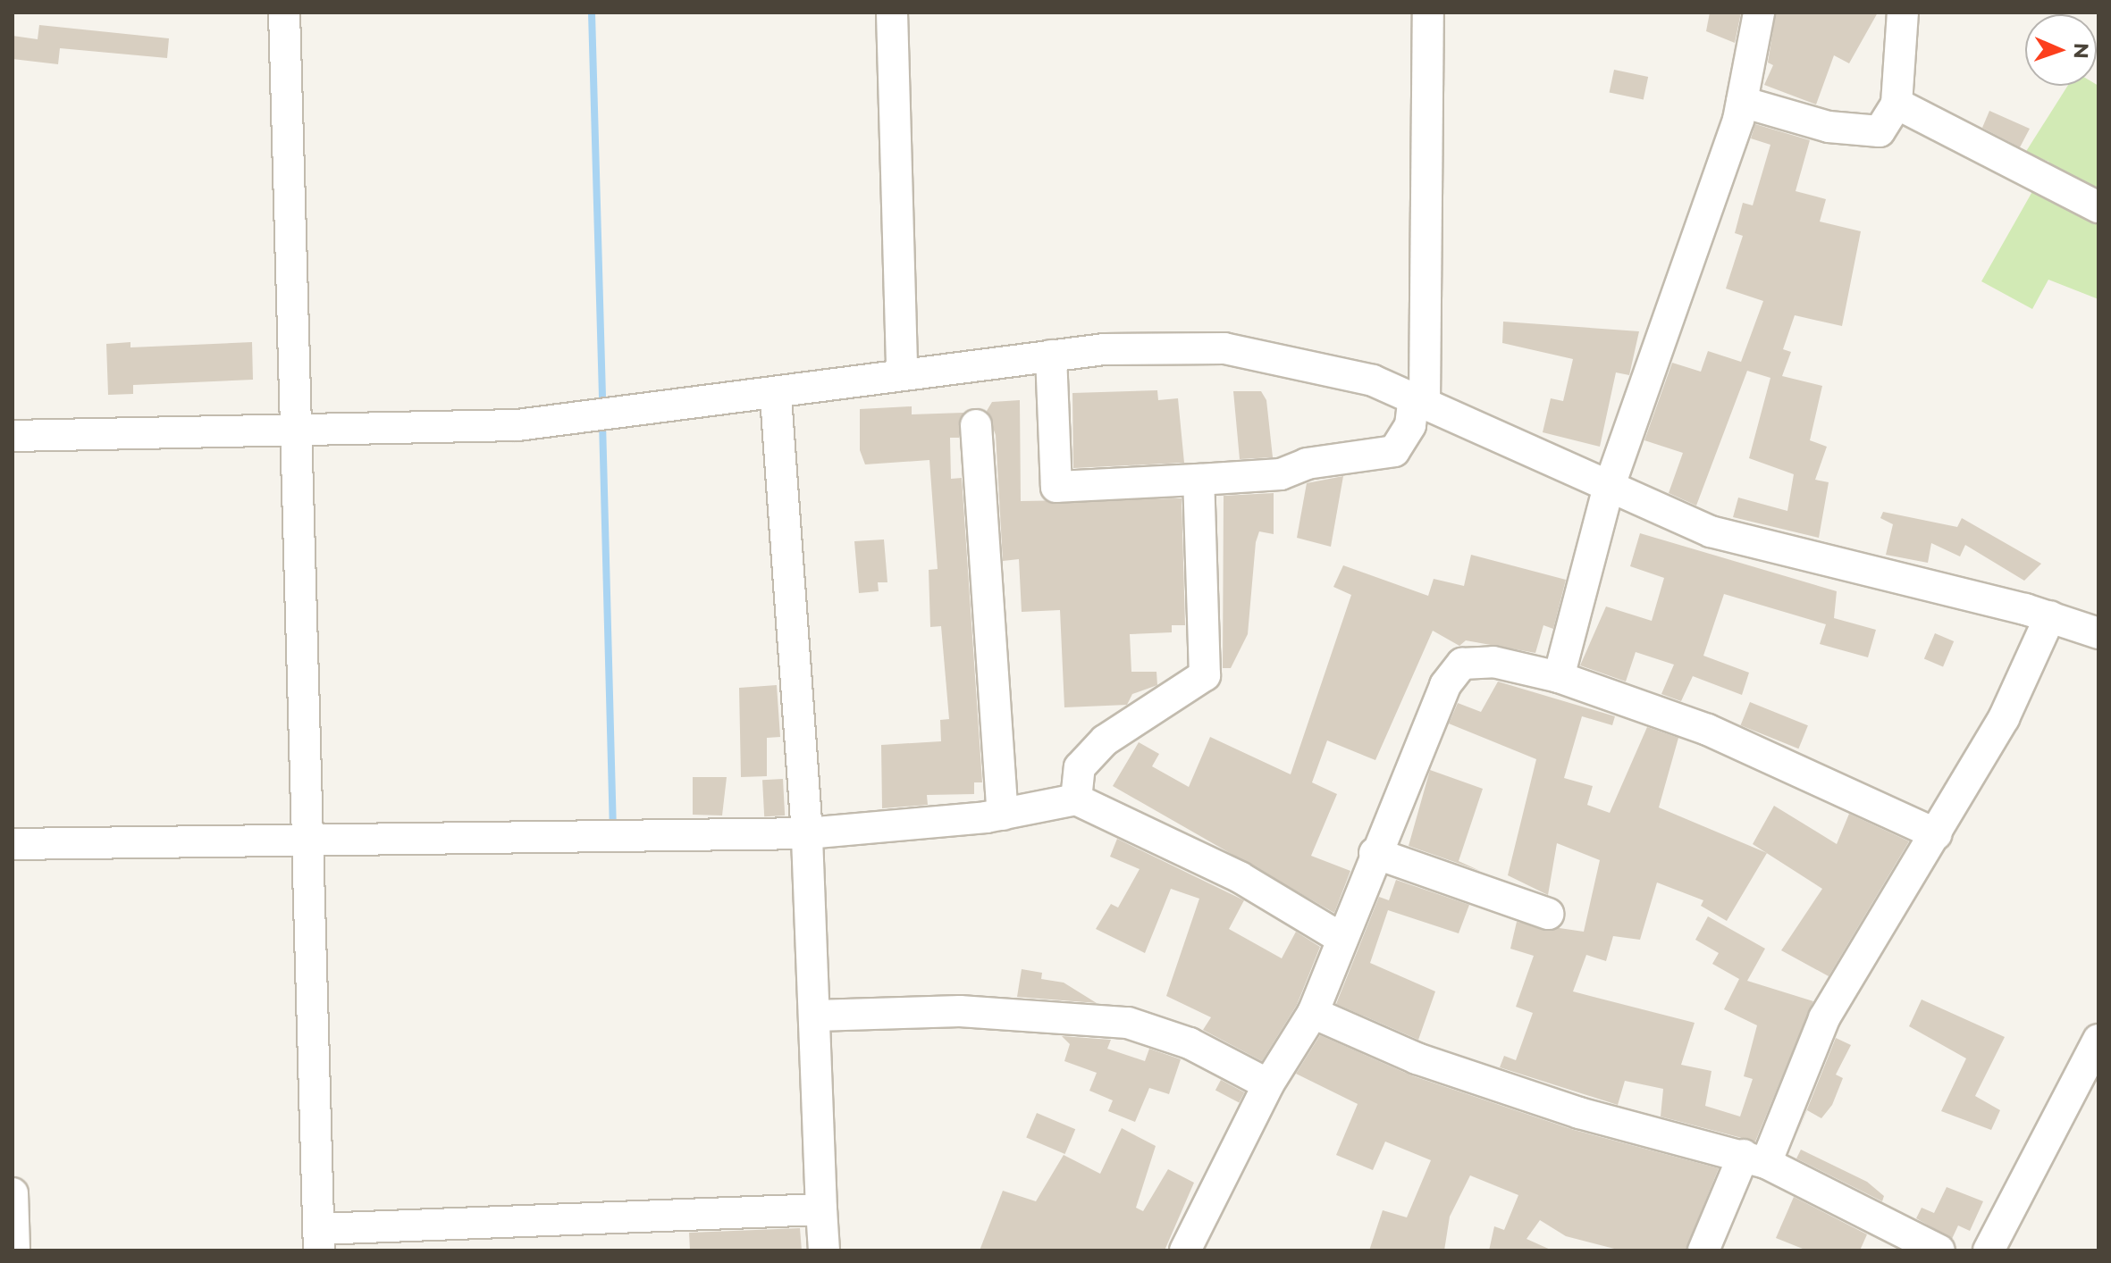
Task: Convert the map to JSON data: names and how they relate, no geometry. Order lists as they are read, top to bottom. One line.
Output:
{"north":"right"}
